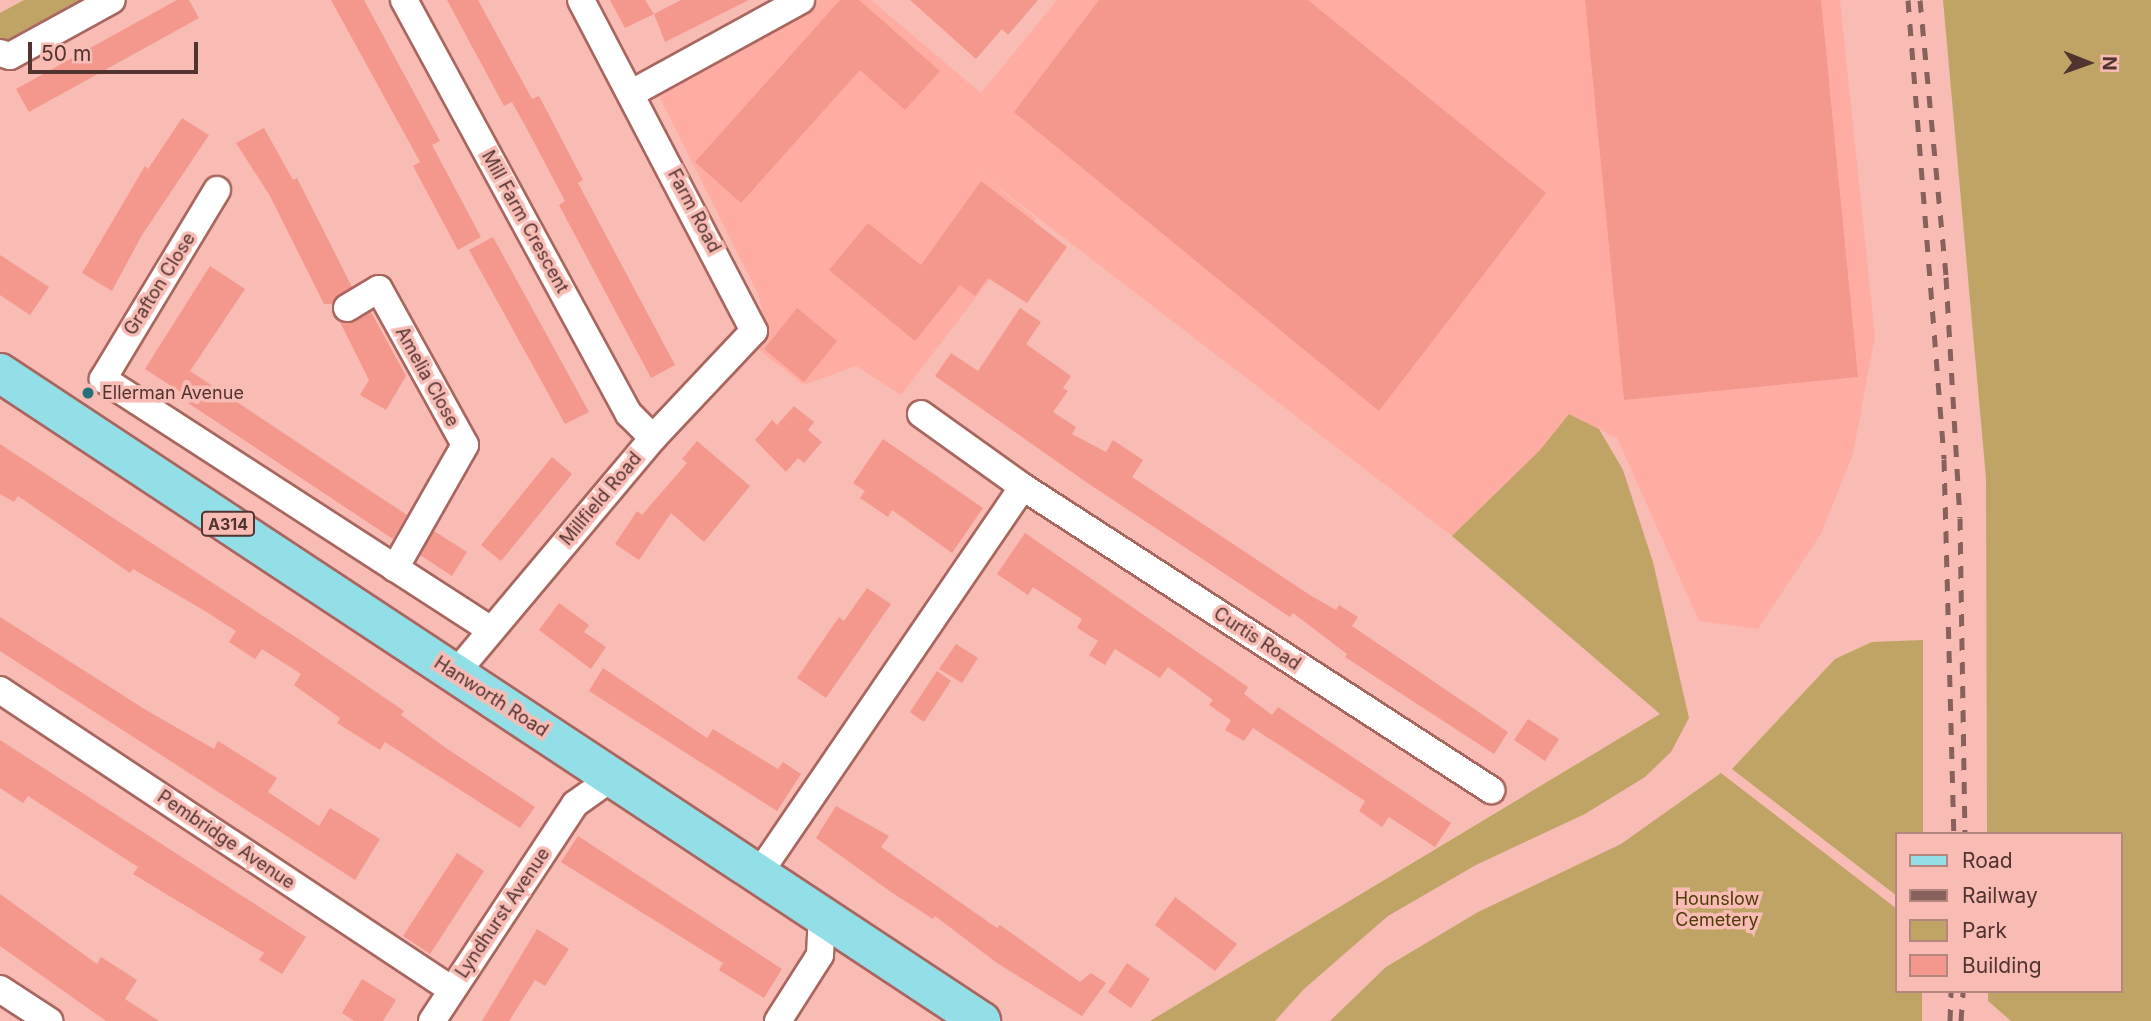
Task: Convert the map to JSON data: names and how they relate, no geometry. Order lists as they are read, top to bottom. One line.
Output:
{"streets":{"main road":["A314","Hanworth Road"],"street":["Farm Road","Mill Farm Crescent","Grafton Close","Amelia Close","Millfield Road","Curtis Road","Pembridge Avenue","Lyndhurst Avenue"]},"crossings":[["Farm Road","Millfield Road"],["Mill Farm Crescent","Millfield Road"],["Grafton Close","Amelia Close"],["Millfield Road","Hanworth Road"],["Hanworth Road","Lyndhurst Avenue"],["Pembridge Avenue","Lyndhurst Avenue"]],"parks":["Hounslow Cemetery"],"places":["Ellerman Avenue"],"legend":["Road","Railway","Park","Building"],"scale_bar":"50 m","north":"right"}
